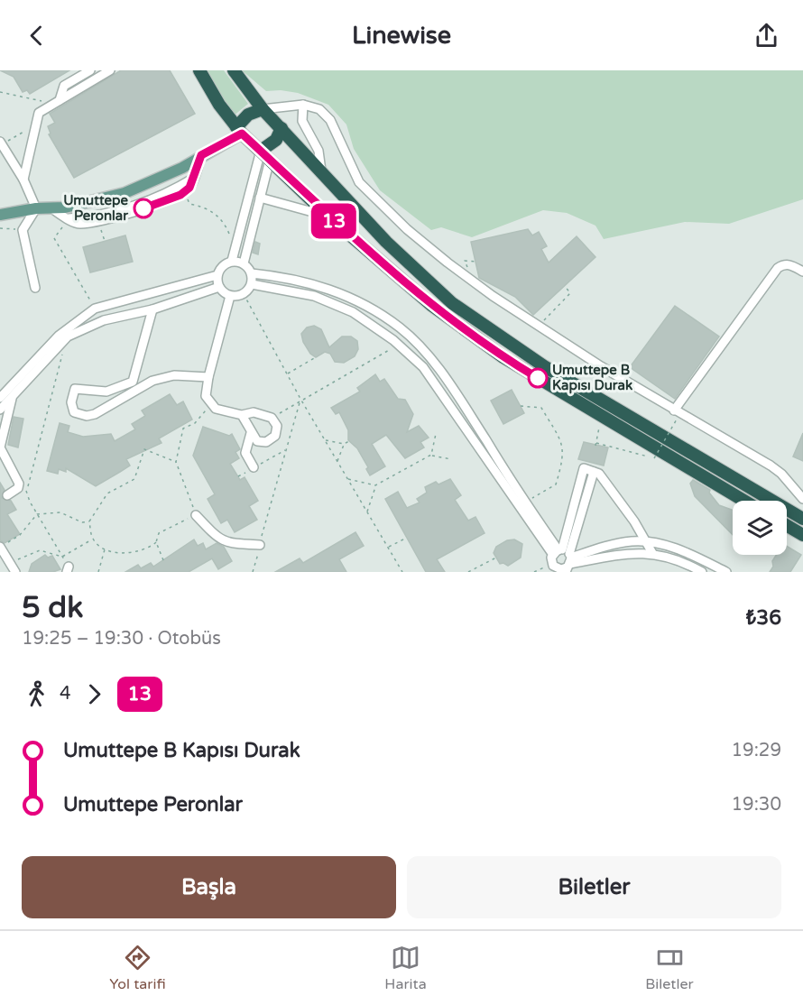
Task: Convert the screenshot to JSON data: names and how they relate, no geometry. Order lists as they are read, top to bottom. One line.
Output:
{"places":["Umuttepe Peronlar","Umuttepe B Kapısı Durak"],"lines":["bus line 13"],"page":{"header":"Linewise","on_map":"13","heading":["5 dk","19:25 – 19:30 · Otobüs","₺36"],"legs":["4","13"],"list":[{"name":"Umuttepe B Kapısı Durak","value":"19:29"},{"name":"Umuttepe Peronlar","value":"19:30"}],"buttons":["Başla","Biletler"],"tabs":["Yol tarifi","Harita","Biletler"]}}
